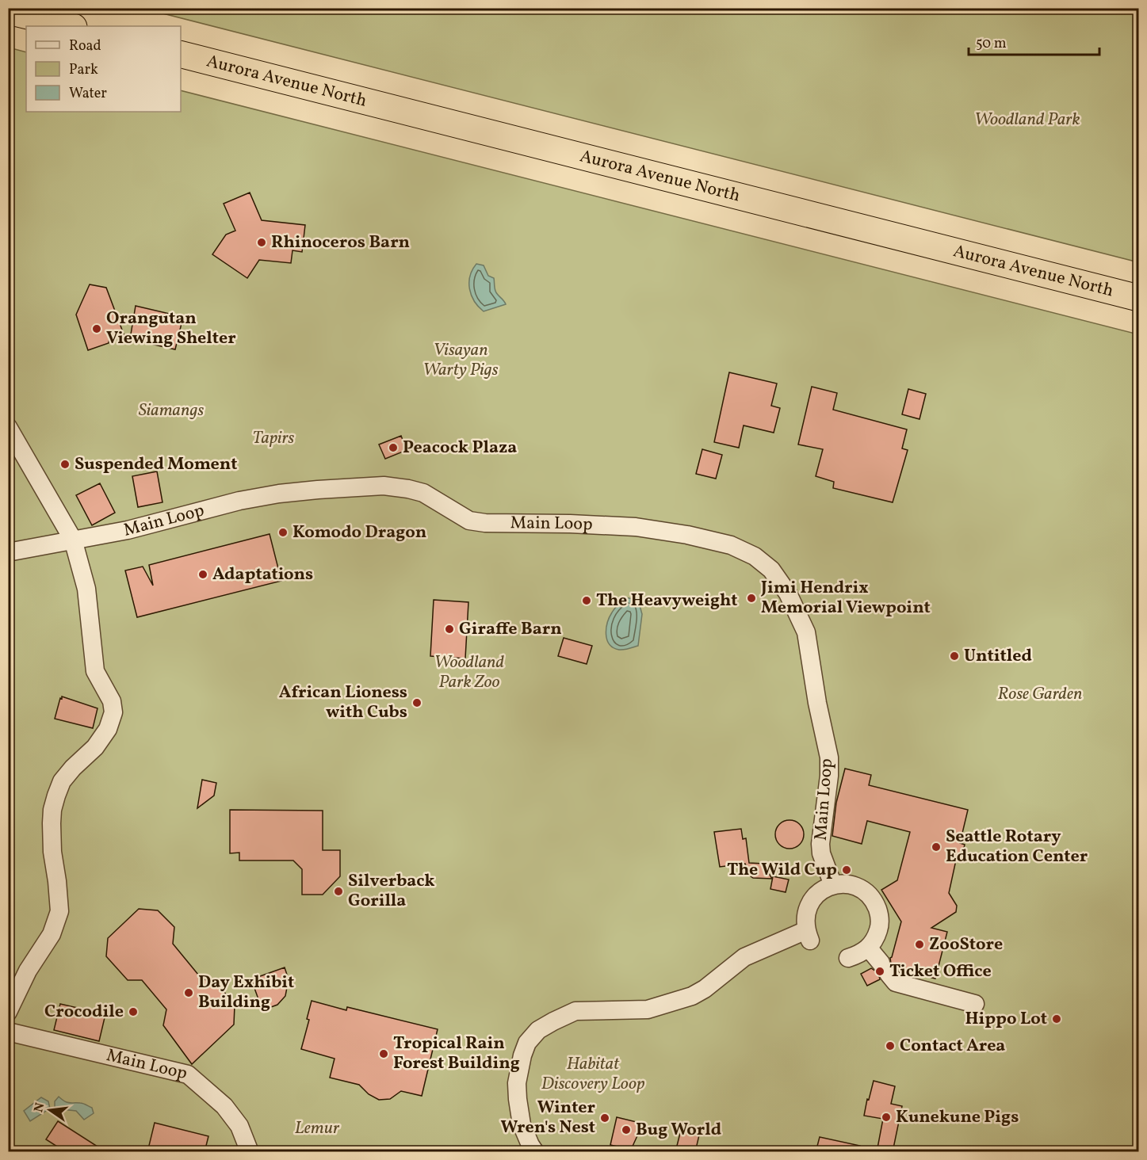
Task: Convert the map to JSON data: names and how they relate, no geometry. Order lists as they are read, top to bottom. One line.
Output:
{"streets":{"highway":["Aurora Avenue North"],"street":["Main Loop"]},"parks":["Woodland Park","Visayan Warty Pigs","Siamangs","Tapirs","Woodland Park Zoo","Rose Garden","Habitat Discovery Loop","Lemur"],"places":["Rhinoceros Barn","Orangutan Viewing Shelter","Peacock Plaza","Suspended Moment","Komodo Dragon","Adaptations","Jimi Hendrix Memorial Viewpoint","The Heavyweight","Giraffe Barn","Untitled","African Lioness with Cubs","Seattle Rotary Education Center","The Wild Cup","Silverback Gorilla","ZooStore","Ticket Office","Day Exhibit Building","Crocodile","Hippo Lot","Contact Area","Tropical Rain Forest Building","Kunekune Pigs","Winter Wren's Nest","Bug World"],"legend":["Road","Park","Water"],"scale_bar":"50 m","north":"left"}
